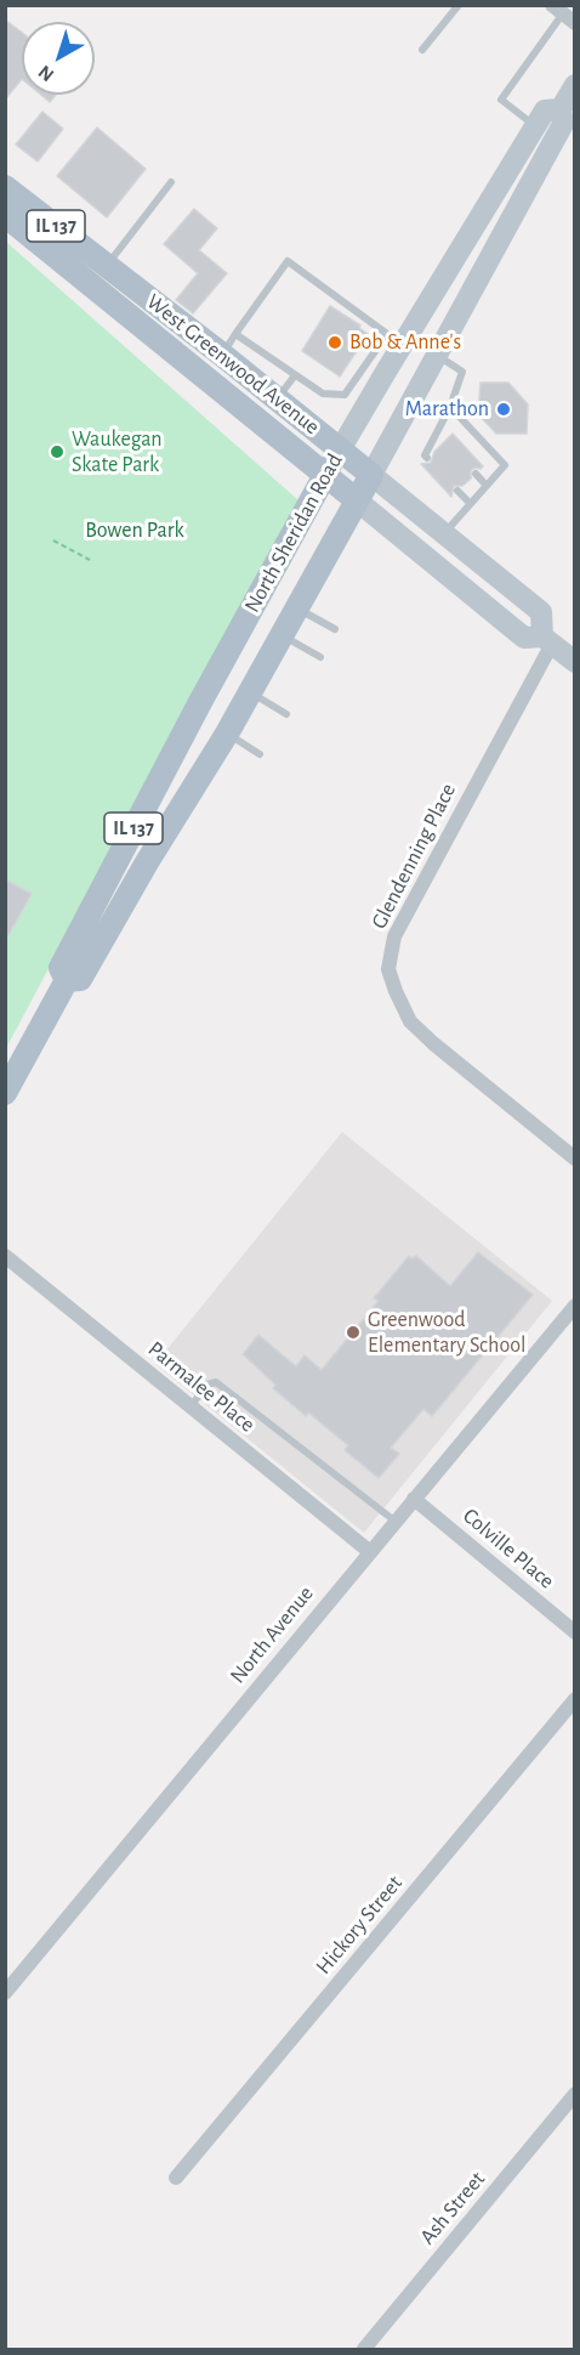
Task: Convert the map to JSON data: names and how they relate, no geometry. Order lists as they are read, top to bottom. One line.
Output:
{"streets":{"main road":["IL 137","West Greenwood Avenue","North Sheridan Road"],"street":["Glendenning Place","Parmalee Place","Colville Place","North Avenue","Hickory Street","Ash Street"]},"crossings":[["IL 137","North Sheridan Road"],["West Greenwood Avenue","North Sheridan Road"],["West Greenwood Avenue","Glendenning Place"],["Parmalee Place","North Avenue"],["Colville Place","North Avenue"]],"parks":["Bowen Park"],"places":["Bob & Anne's","Marathon","Waukegan Skate Park","Greenwood Elementary School"],"north":"bottom left"}
